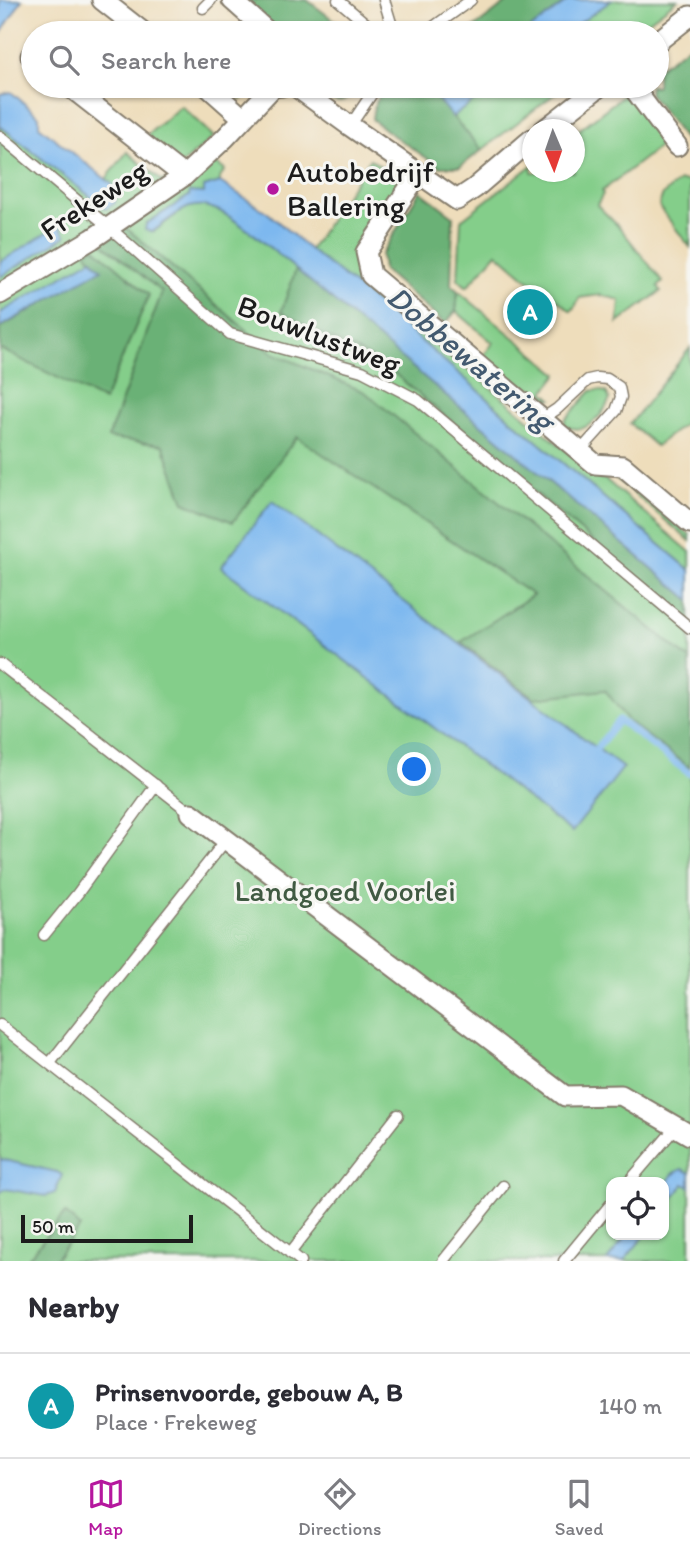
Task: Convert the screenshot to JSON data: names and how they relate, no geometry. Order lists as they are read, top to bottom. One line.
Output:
{"streets":{"street":["Frekeweg"],"lane":["Bouwlustweg"]},"crossings":[["Frekeweg","Bouwlustweg"]],"water":["Dobbewatering"],"parks":["Landgoed Voorlei"],"places":["Autobedrijf Ballering"],"scale_bar":"50 m","north":"bottom","page":{"search":"Search here","pins":"A","scale":"50 m","heading":"Nearby","list":[{"mark":"A","name":"Prinsenvoorde, gebouw A, B","note":"Place · Frekeweg","value":"140 m"}],"nav":["Map","Directions","Saved"]}}
